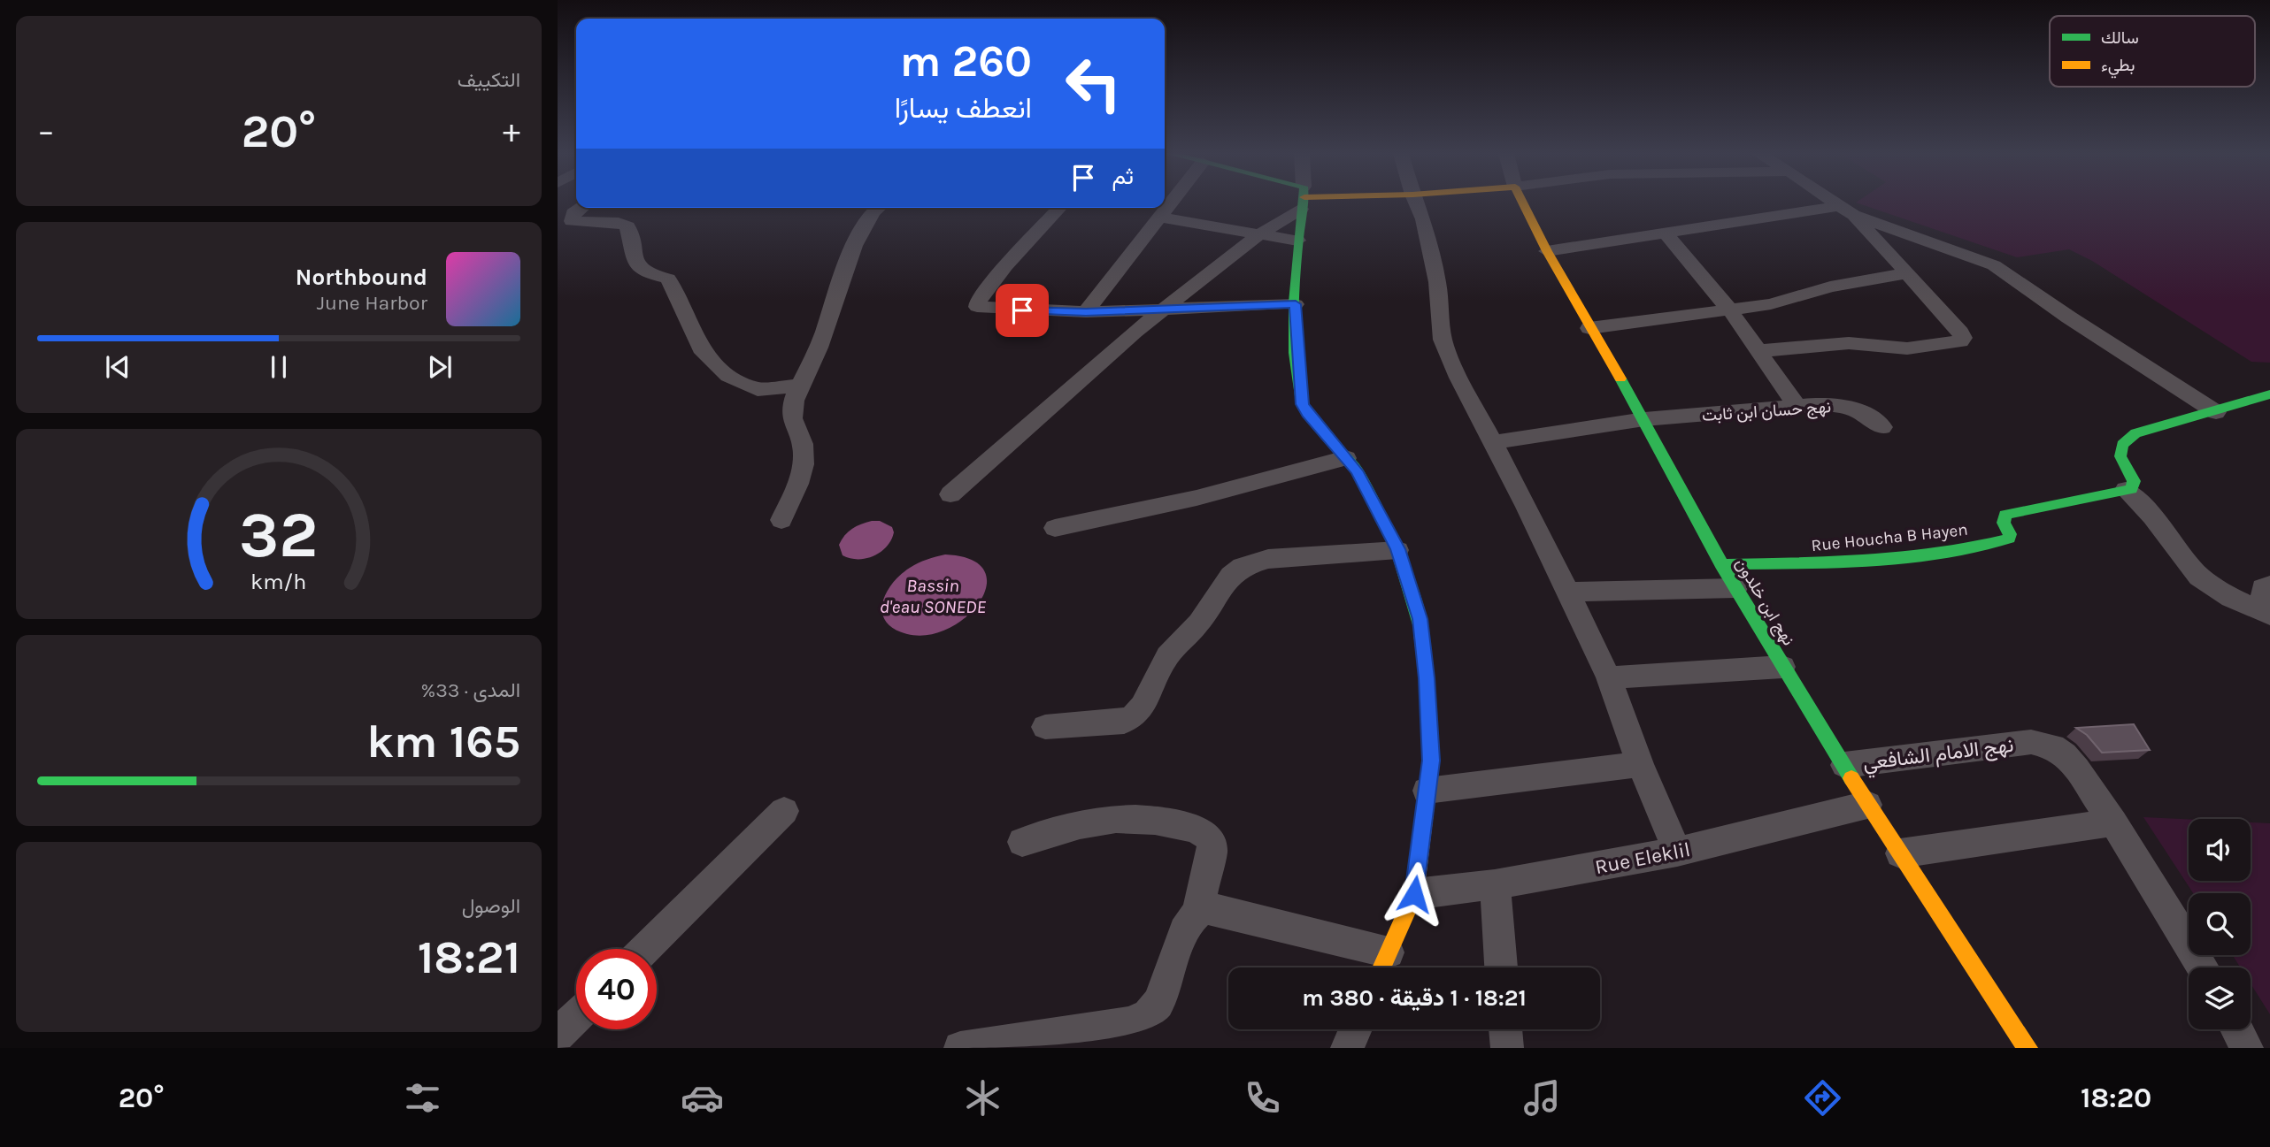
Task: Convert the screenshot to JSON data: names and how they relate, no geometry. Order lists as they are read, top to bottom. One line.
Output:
{"streets":{"street":["نهج حسان ابن ثابت","Rue Houcha B Hayen","نهج ابن خلدون","نهج الامام الشافعي","Rue Eleklil"]},"crossings":[["نهج حسان ابن ثابت","نهج ابن خلدون"],["Rue Houcha B Hayen","نهج ابن خلدون"],["نهج ابن خلدون","نهج الامام الشافعي"],["نهج ابن خلدون","Rue Eleklil"]],"water":["Bassin d'eau SONEDE"],"legend":["سالك","بطيء"],"page":{"tile":["التكييف",["المدى · 33%","165 km"],["الوصول","18:21"]],"turn":["260 m","انعطف يسارًا"],"heat":["−","20°","+"],"then":"ثم","song":["Northbound","June Harbor"],"limit":"40","trip":"18:21 · 1 دقيقة · 380 m","tabs":["18:20","20°"],"gauge":["32","km/h"]}}
